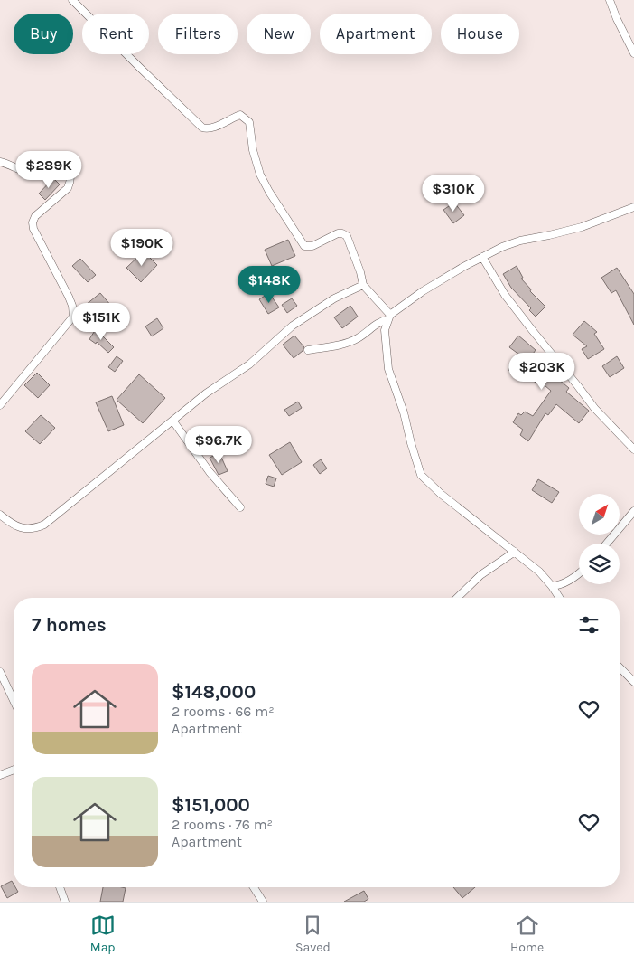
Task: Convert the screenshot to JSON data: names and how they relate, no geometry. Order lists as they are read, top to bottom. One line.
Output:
{"north":"top right","page":{"chip":["Buy","Rent","Filters","New","Apartment","House"],"price":["$289K","$310K","$190K","$148K","$151K","$203K","$96.7K"],"heading":"7 homes","list":[{"name":"$148,000","note":"2 rooms · 66 m² · Apartment"},{"name":"$151,000","note":"2 rooms · 76 m² · Apartment"}],"tabs":["Map","Saved","Home"]}}
